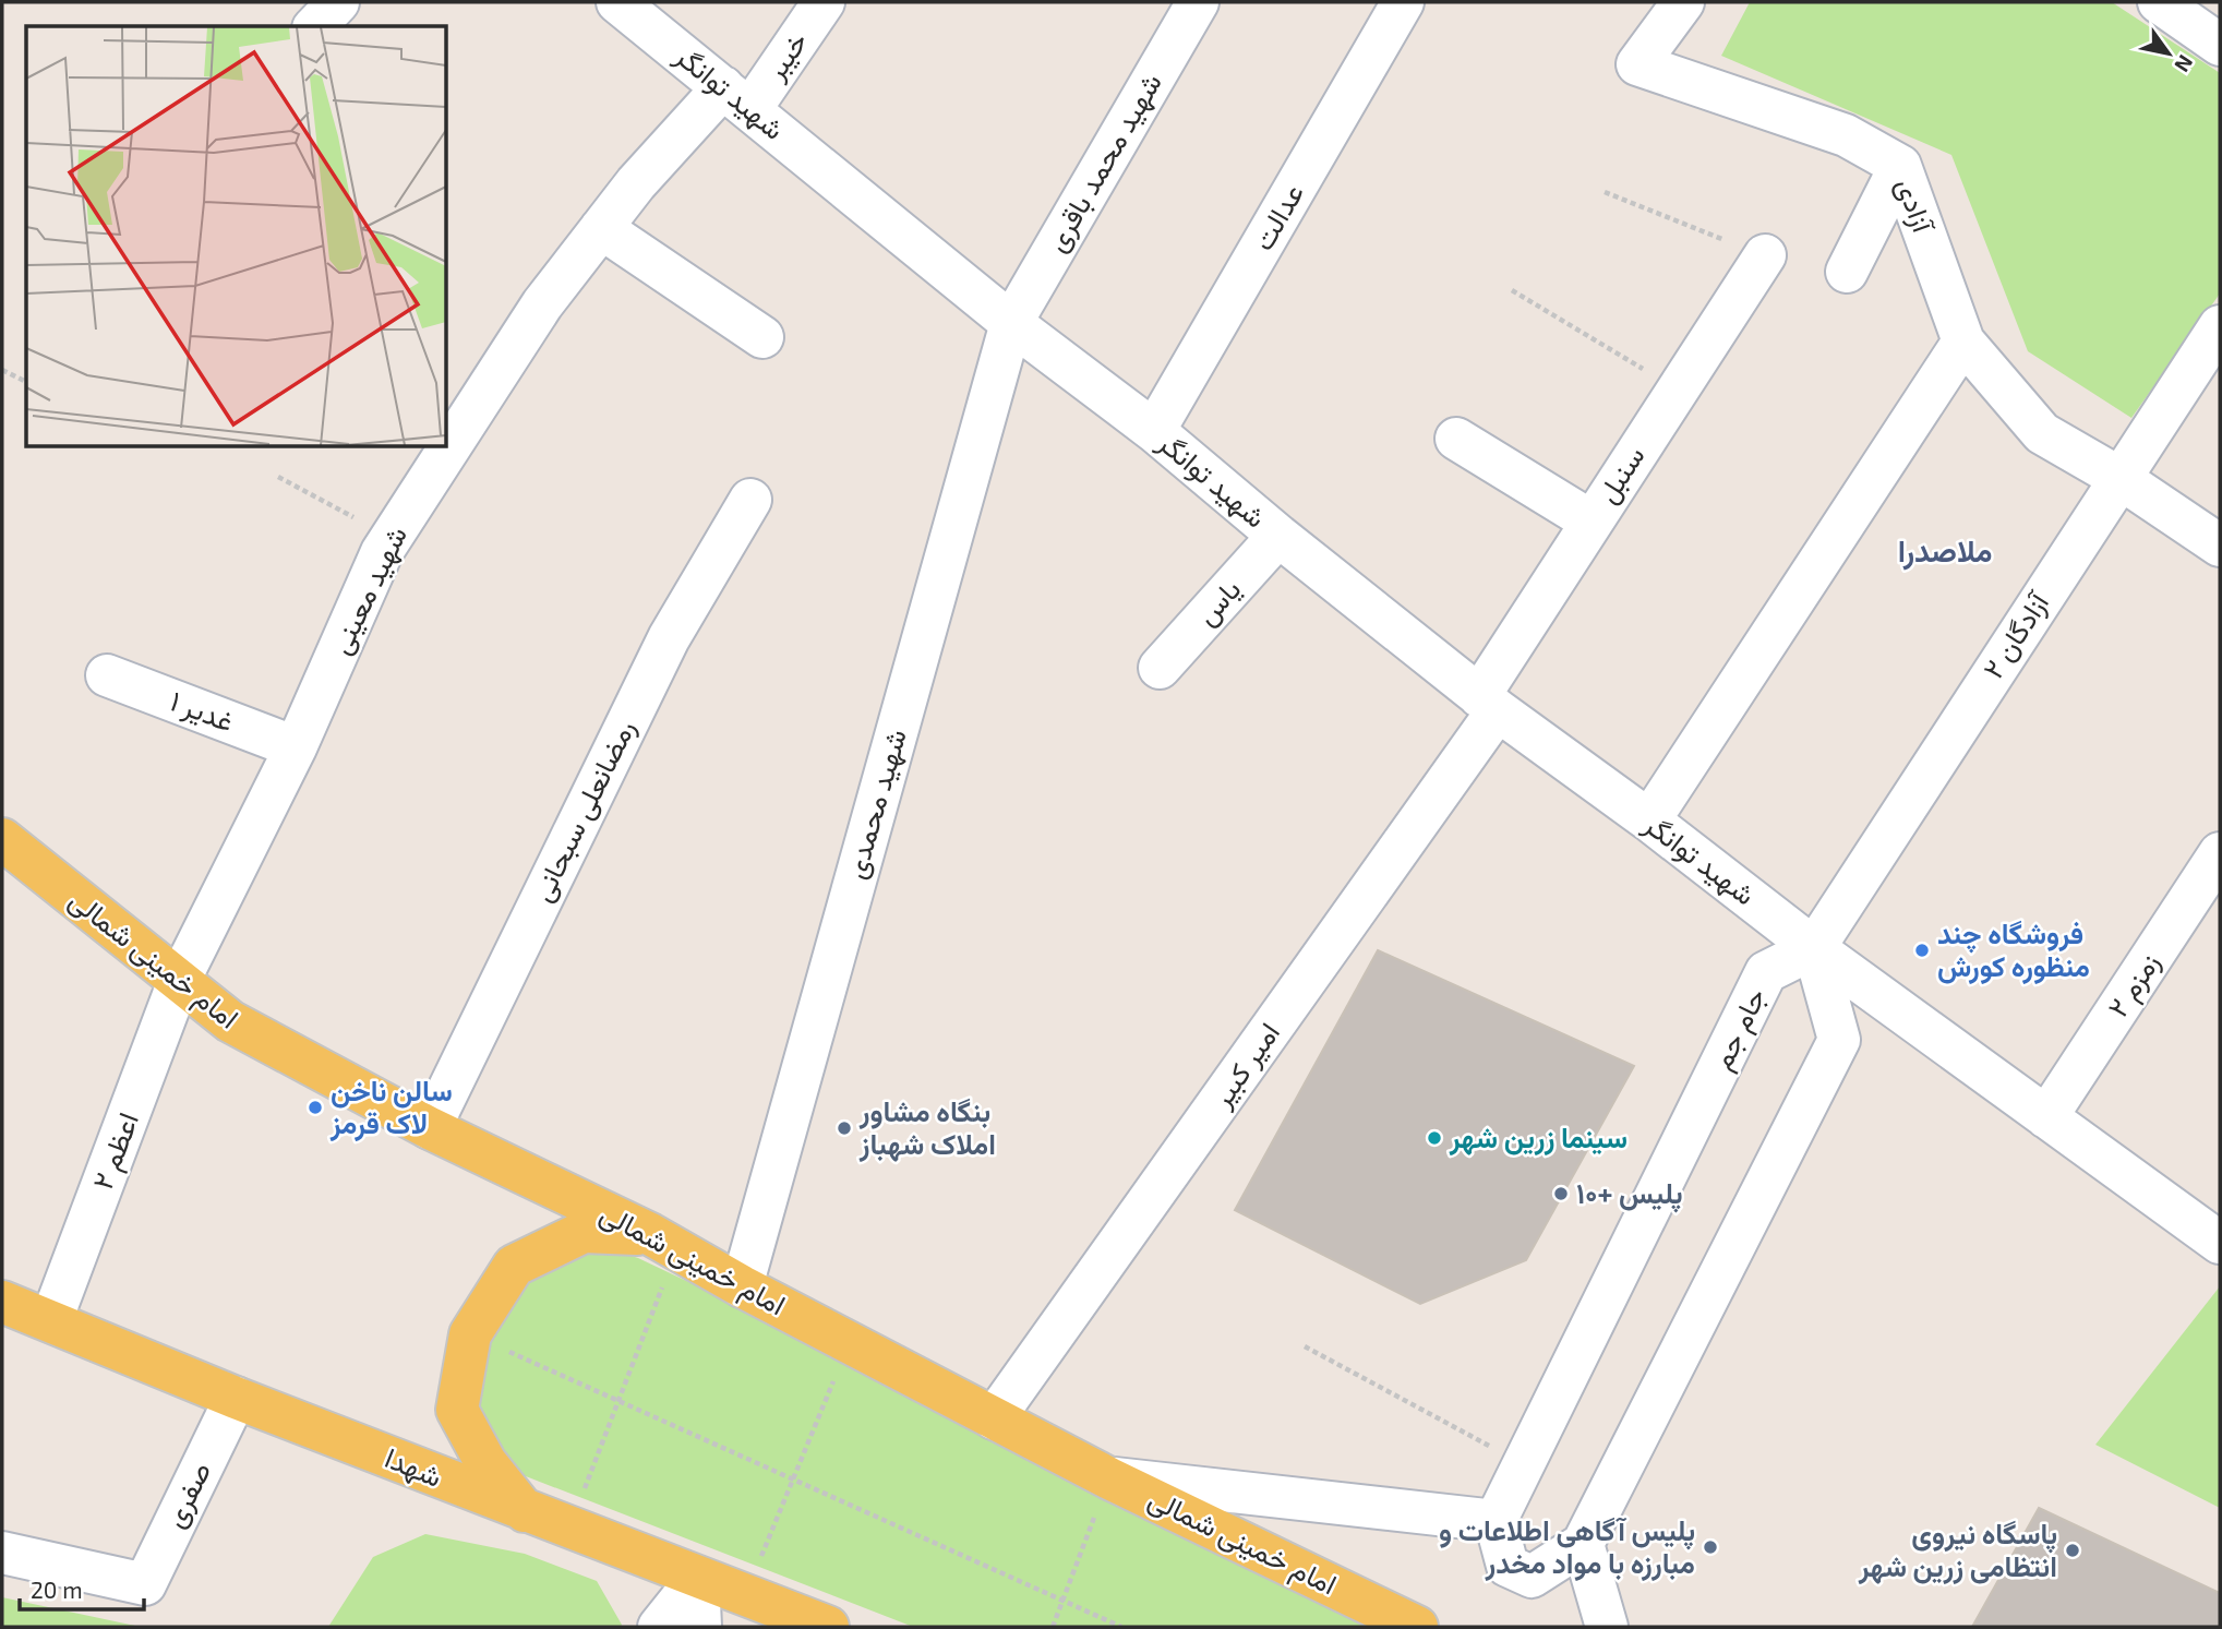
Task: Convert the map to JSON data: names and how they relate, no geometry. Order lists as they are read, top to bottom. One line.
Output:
{"streets":{"main road":["امام خمینی شمالی","شهدا"],"street":["خیبر","شهید توانگر","شهید محمد باقری","آزادی","عدالت","سنبل","شهید معینی","یاس","آزادگان ۲","غدیر ۱","شهید محمدی","رمضانعلی سبحانی","زمزم ۲","جام جم","امیر کبیر","اعظم ۲","صفری"]},"crossings":[["خیبر","شهید توانگر"],["خیبر","شهید معینی"],["شهید توانگر","شهید محمد باقری"],["شهید توانگر","عدالت"],["شهید توانگر","سنبل"],["شهید توانگر","شهید معینی"],["شهید توانگر","یاس"],["شهید توانگر","آزادگان ۲"],["شهید توانگر","شهید محمدی"],["شهید توانگر","زمزم ۲"],["شهید توانگر","جام جم"],["شهید توانگر","امیر کبیر"],["شهید محمد باقری","شهید محمدی"],["آزادی","آزادگان ۲"],["سنبل","امیر کبیر"],["شهید معینی","غدیر ۱"],["شهید معینی","امام خمینی شمالی"],["شهید معینی","اعظم ۲"],["آزادگان ۲","جام جم"],["شهید محمدی","امام خمینی شمالی"],["رمضانعلی سبحانی","امام خمینی شمالی"],["امام خمینی شمالی","امیر کبیر"],["امام خمینی شمالی","اعظم ۲"],["اعظم ۲","شهدا"],["شهدا","صفری"]],"districts":["ملاصدرا"],"places":["فروشگاه چند منظوره کورش","سالن ناخن لاک قرمز","بنگاه مشاور املاک شهباز","سینما زرین شهر","پلیس +۱۰","پلیس آگاهی اطلاعات و مبارزه با مواد مخدر","پاسگاه نیروی انتظامی زرین شهر"],"scale_bar":"20 m","north":"bottom right"}
